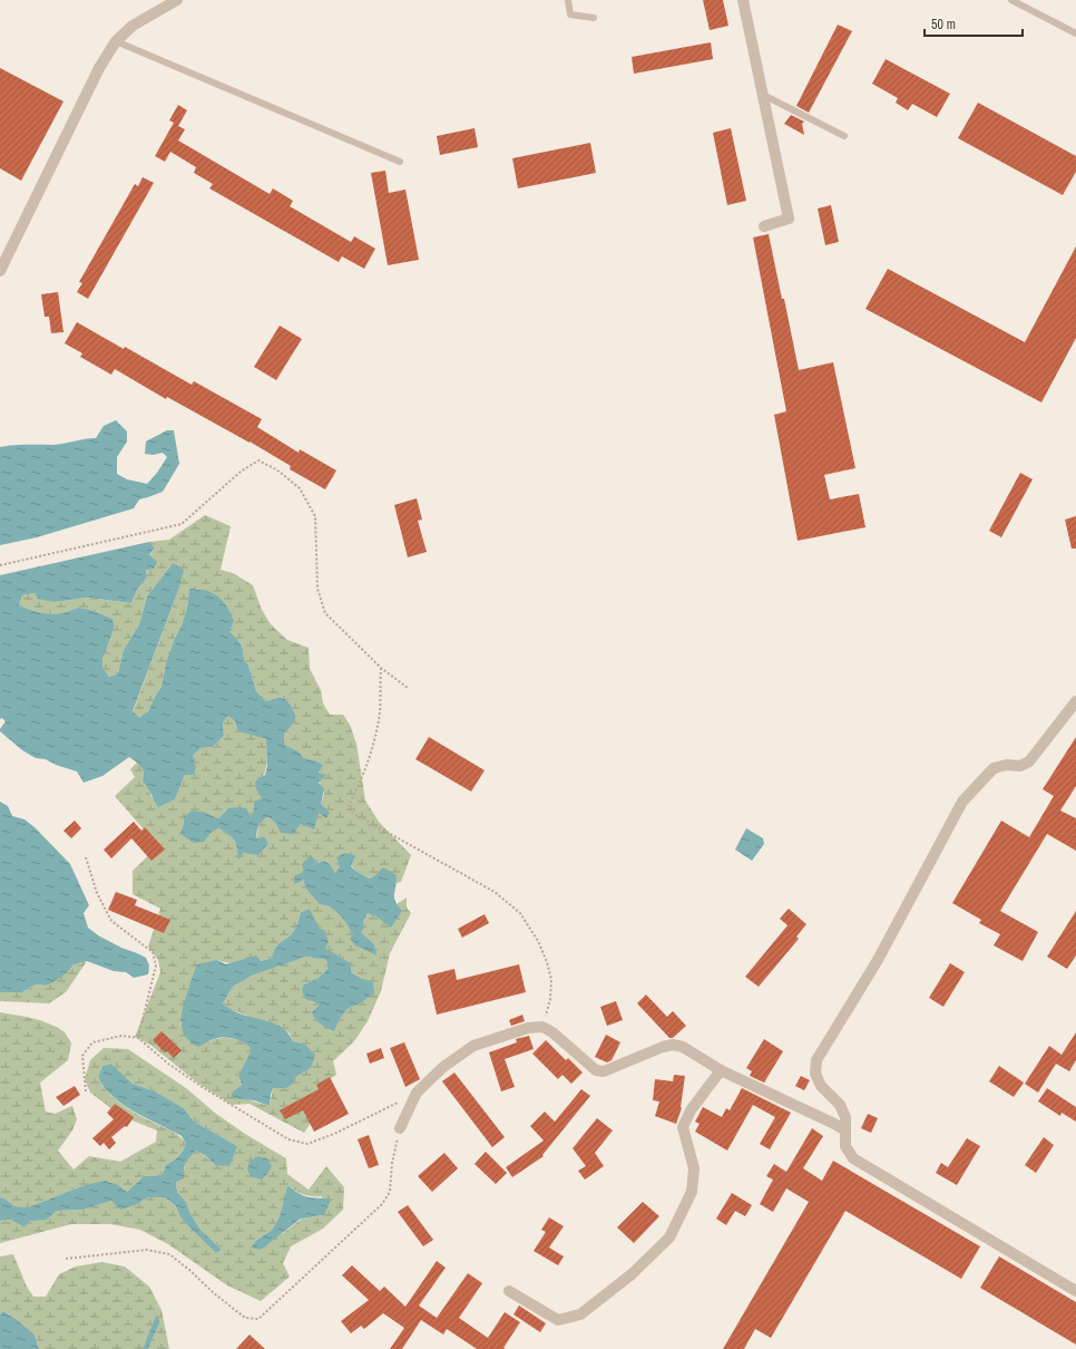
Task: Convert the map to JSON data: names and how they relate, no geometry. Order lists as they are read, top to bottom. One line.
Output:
{"scale_bar":"50 m"}
